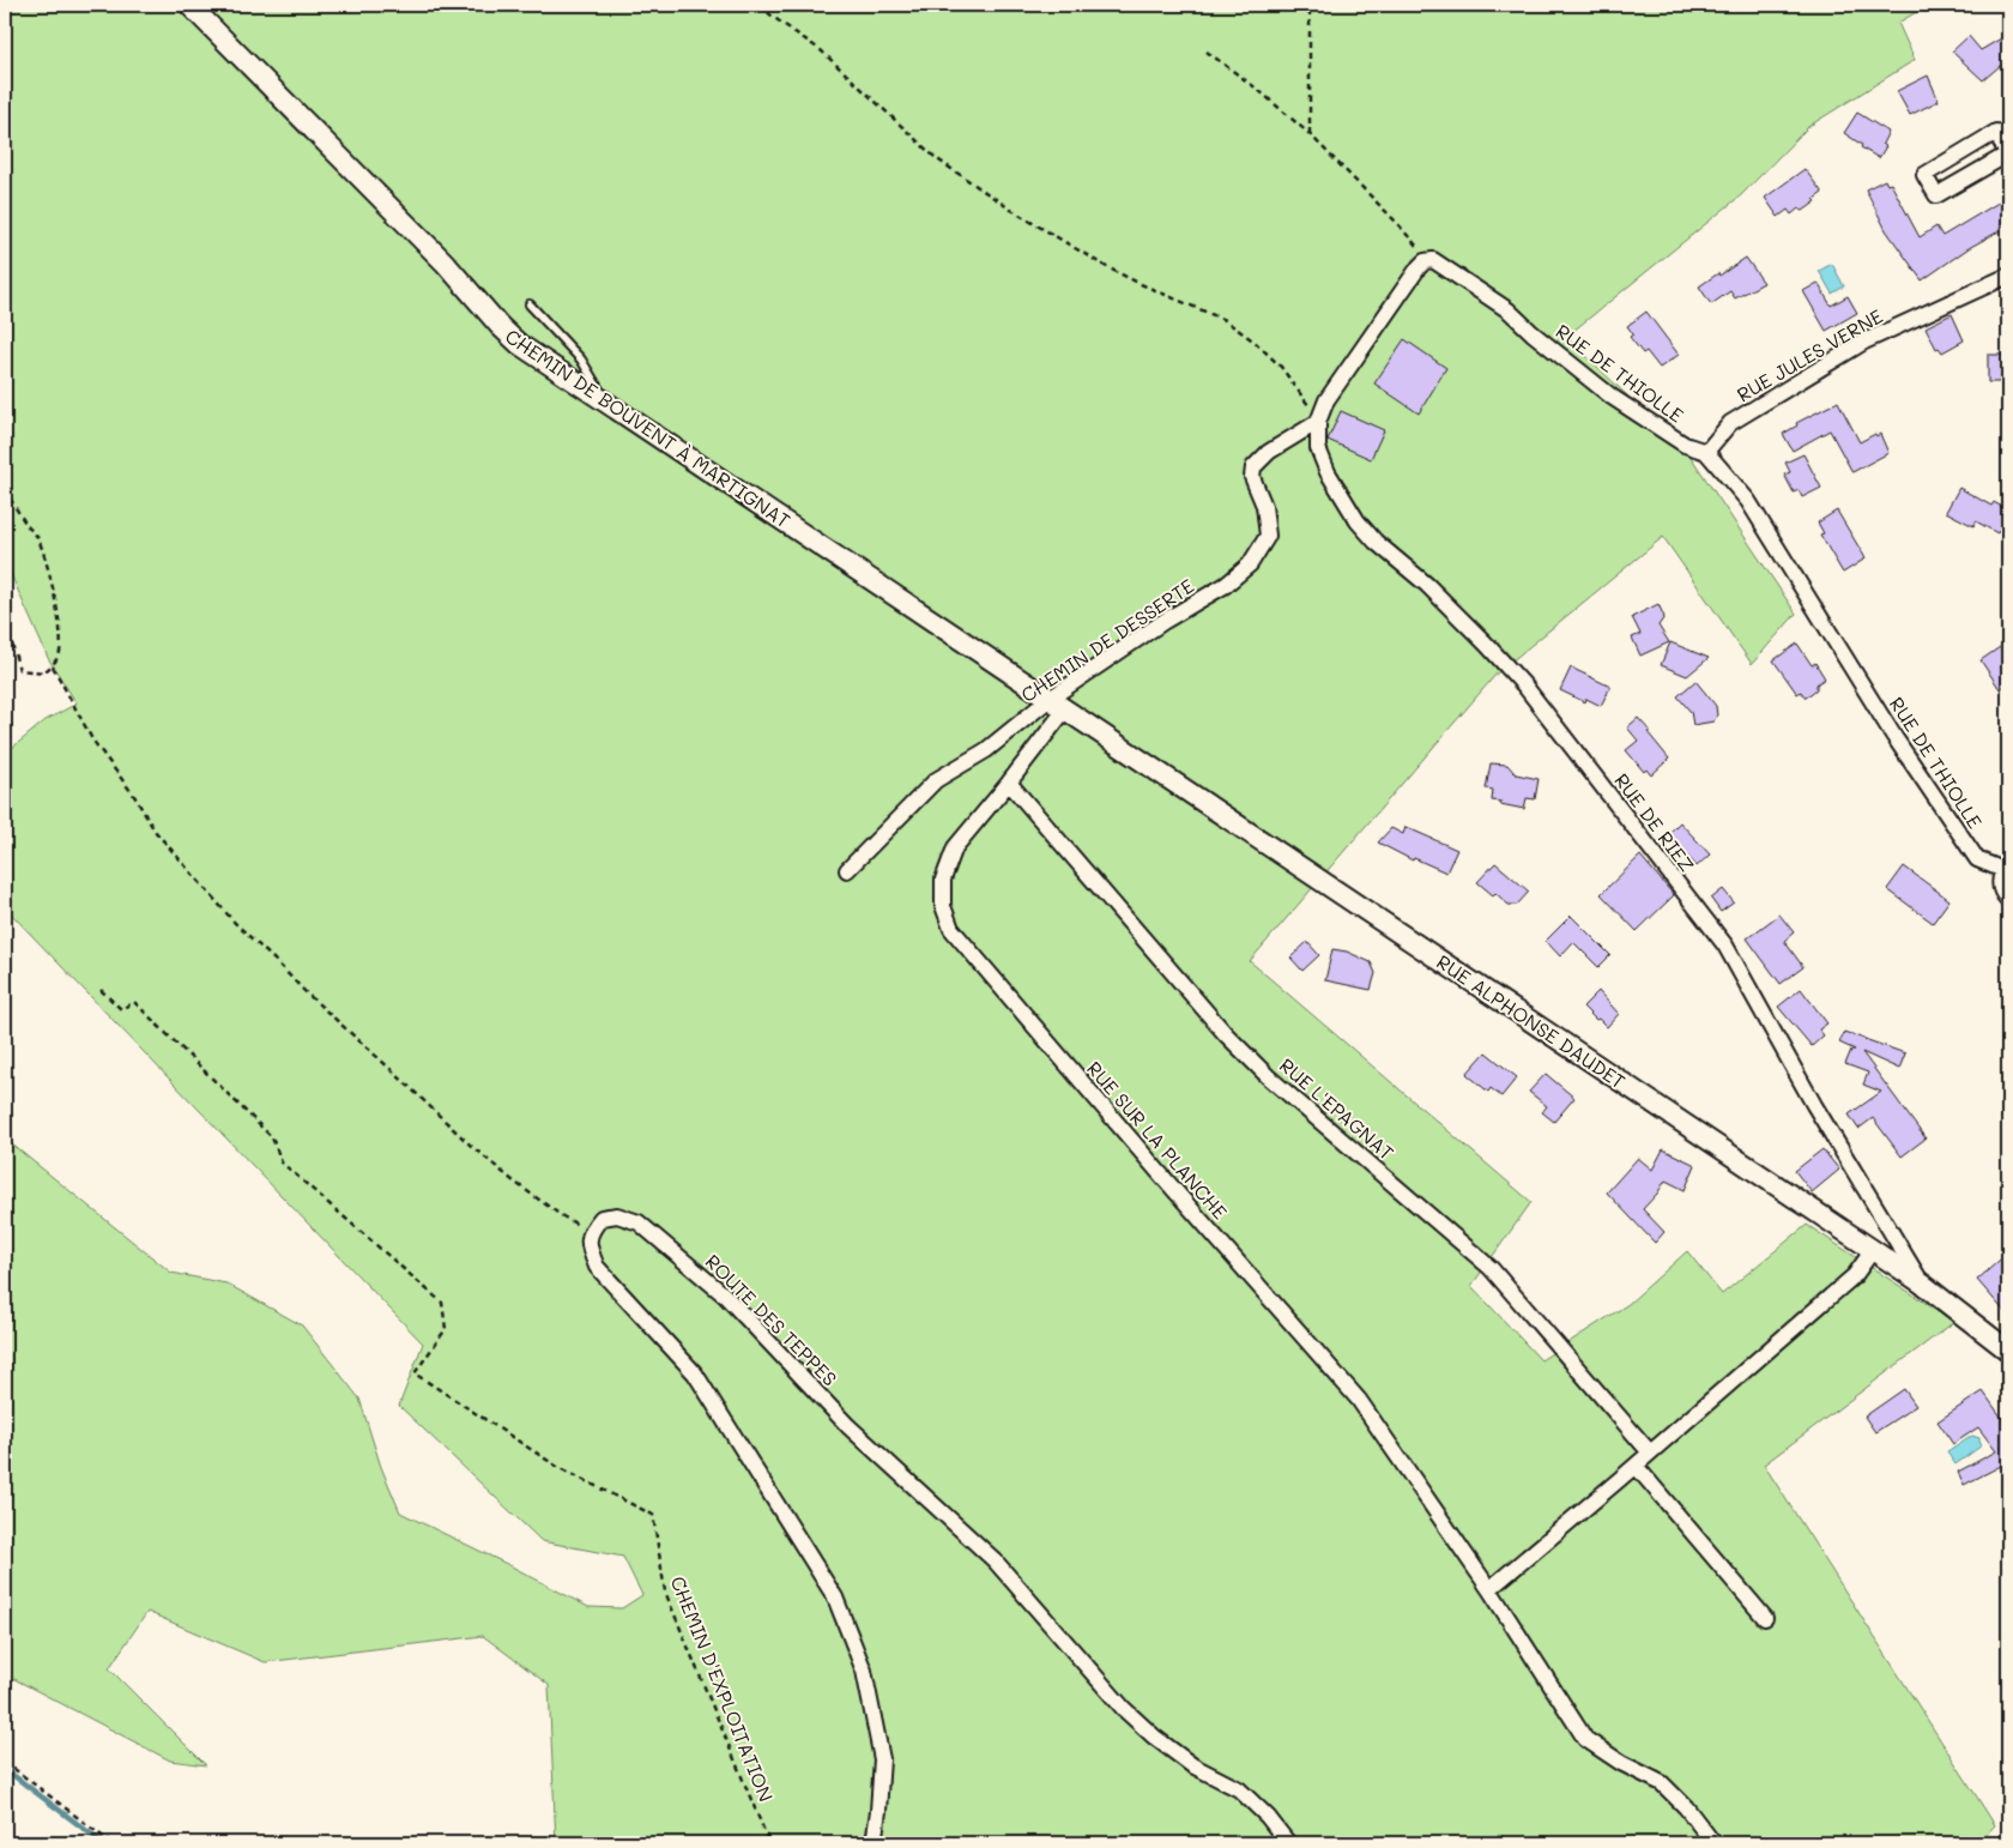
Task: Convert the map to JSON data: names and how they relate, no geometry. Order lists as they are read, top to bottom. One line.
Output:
{"streets":{"street":["RUE JULES VERNE","RUE DE THIOLLE","CHEMIN DE BOUVENT À MARTIGNAT","CHEMIN DE DESSERTE","RUE DE RIEZ","RUE ALPHONSE DAUDET","RUE L'EPAGNAT","RUE SUR LA PLANCHE","ROUTE DES TEPPES"],"path":["CHEMIN D'EXPLOITATION"]},"crossings":[["RUE JULES VERNE","RUE DE THIOLLE"],["CHEMIN DE BOUVENT À MARTIGNAT","CHEMIN DE DESSERTE"],["CHEMIN DE BOUVENT À MARTIGNAT","RUE ALPHONSE DAUDET"],["CHEMIN DE DESSERTE","RUE DE RIEZ"],["CHEMIN DE DESSERTE","RUE ALPHONSE DAUDET"],["RUE DE RIEZ","RUE ALPHONSE DAUDET"],["RUE ALPHONSE DAUDET","RUE SUR LA PLANCHE"],["RUE L'EPAGNAT","RUE SUR LA PLANCHE"]]}
